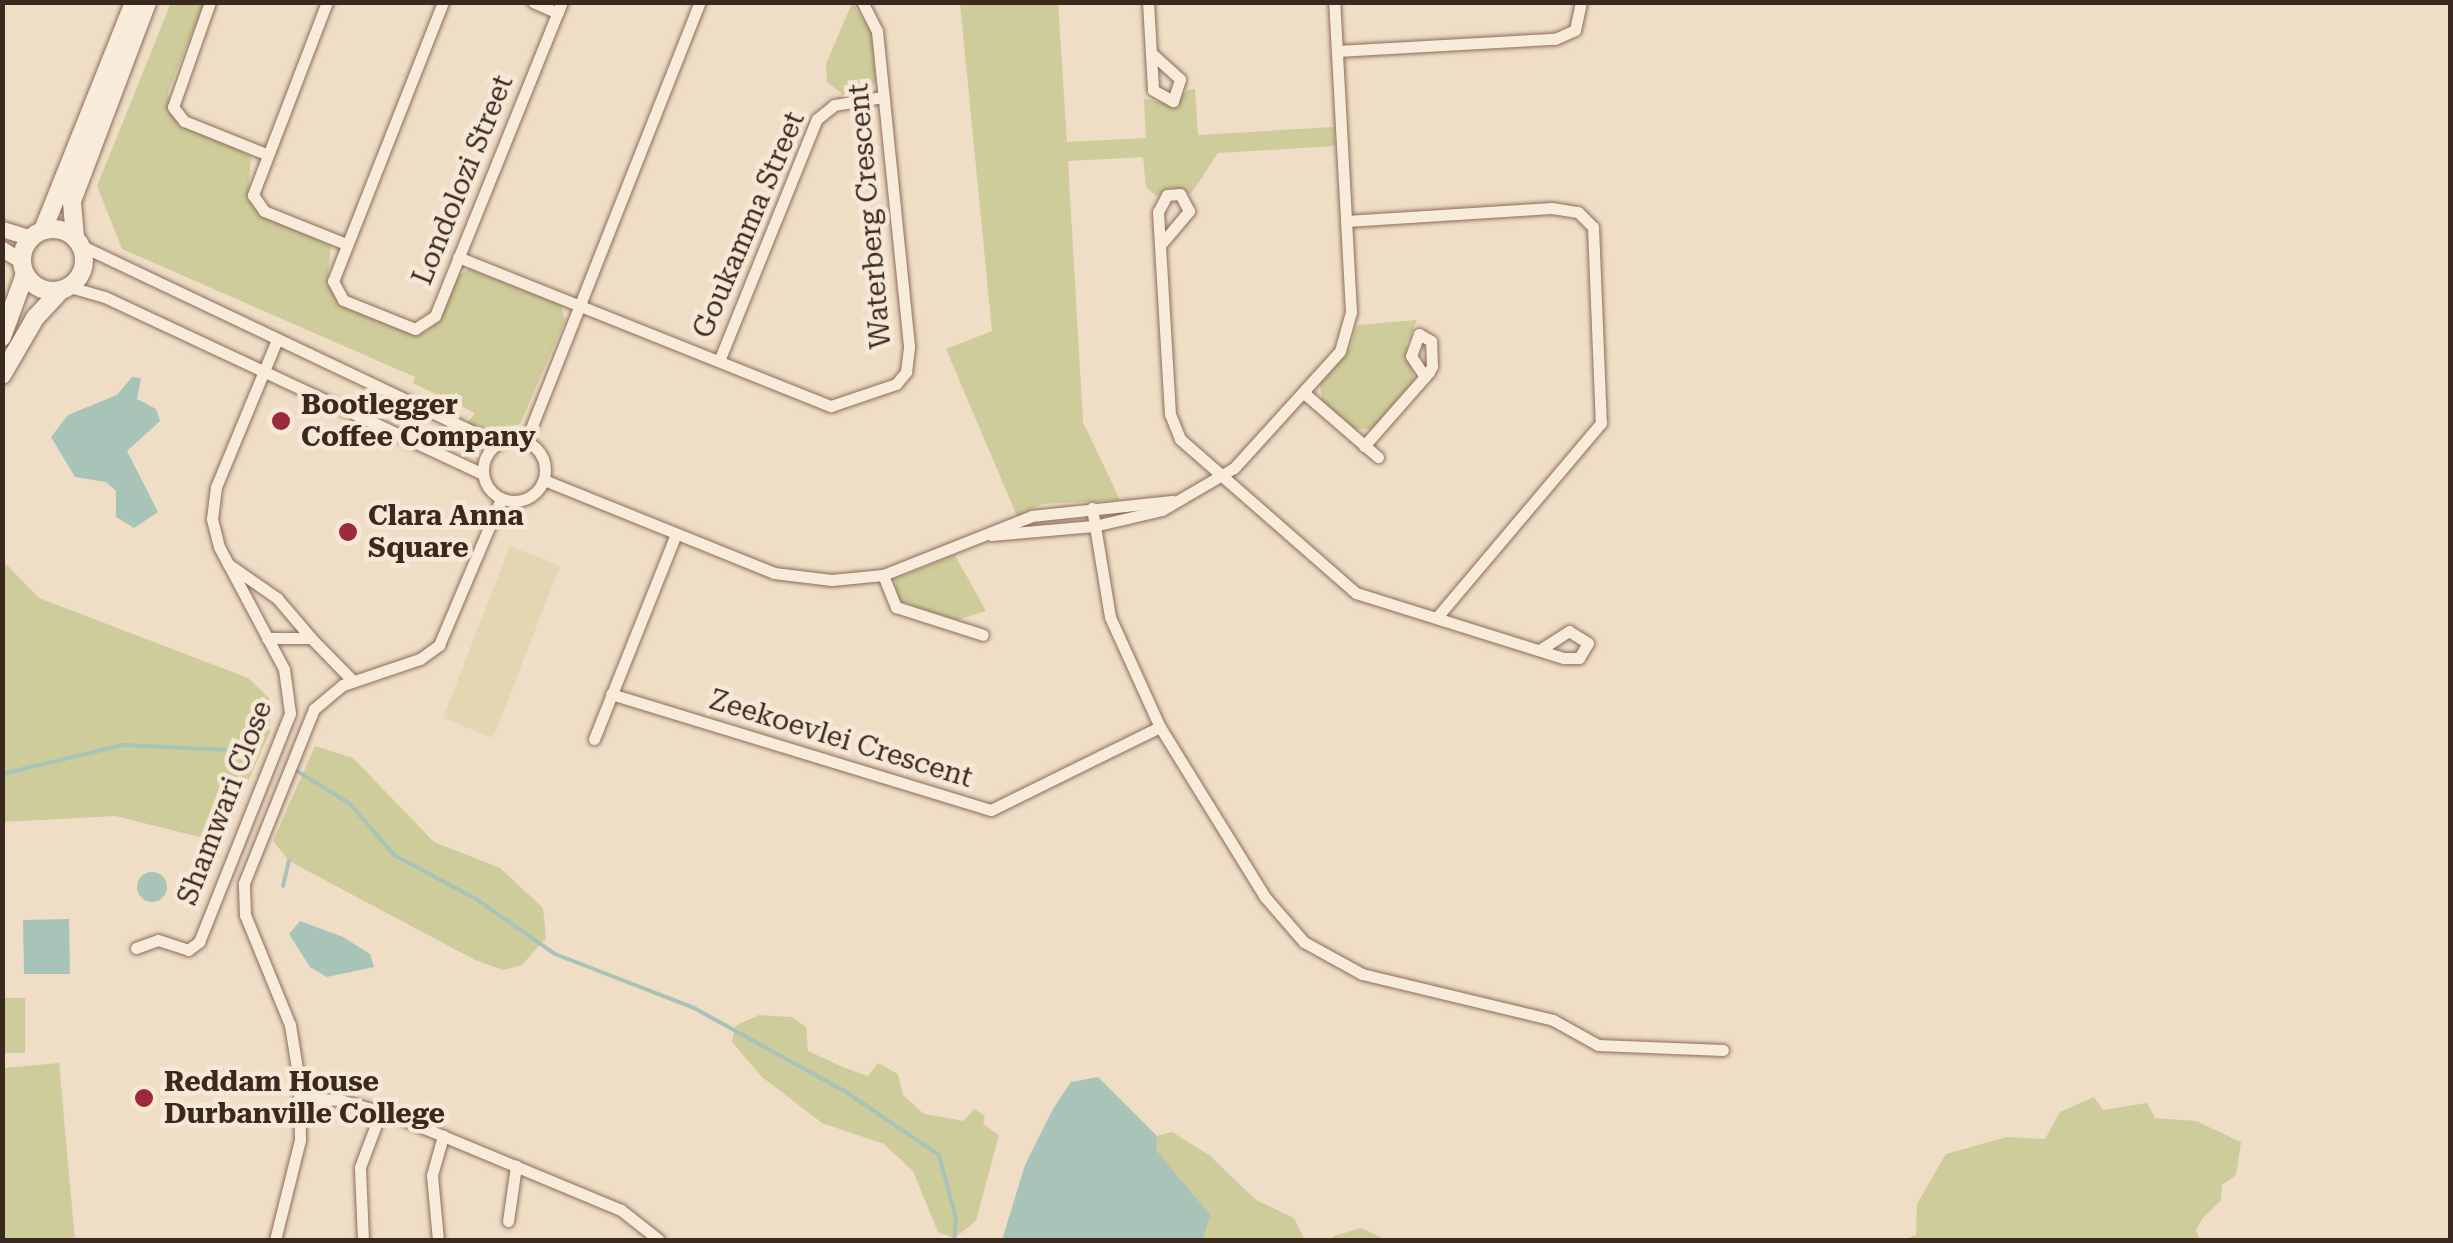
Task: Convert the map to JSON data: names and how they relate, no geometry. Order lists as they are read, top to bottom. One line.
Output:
{"streets":{"street":["Londolozi Street","Waterberg Crescent","Goukamma Street","Zeekoevlei Crescent","Shamwari Close"]},"crossings":[["Londolozi Street","Waterberg Crescent"],["Waterberg Crescent","Goukamma Street"]],"places":["Bootlegger Coffee Company","Clara Anna Square","Reddam House Durbanville College"]}
